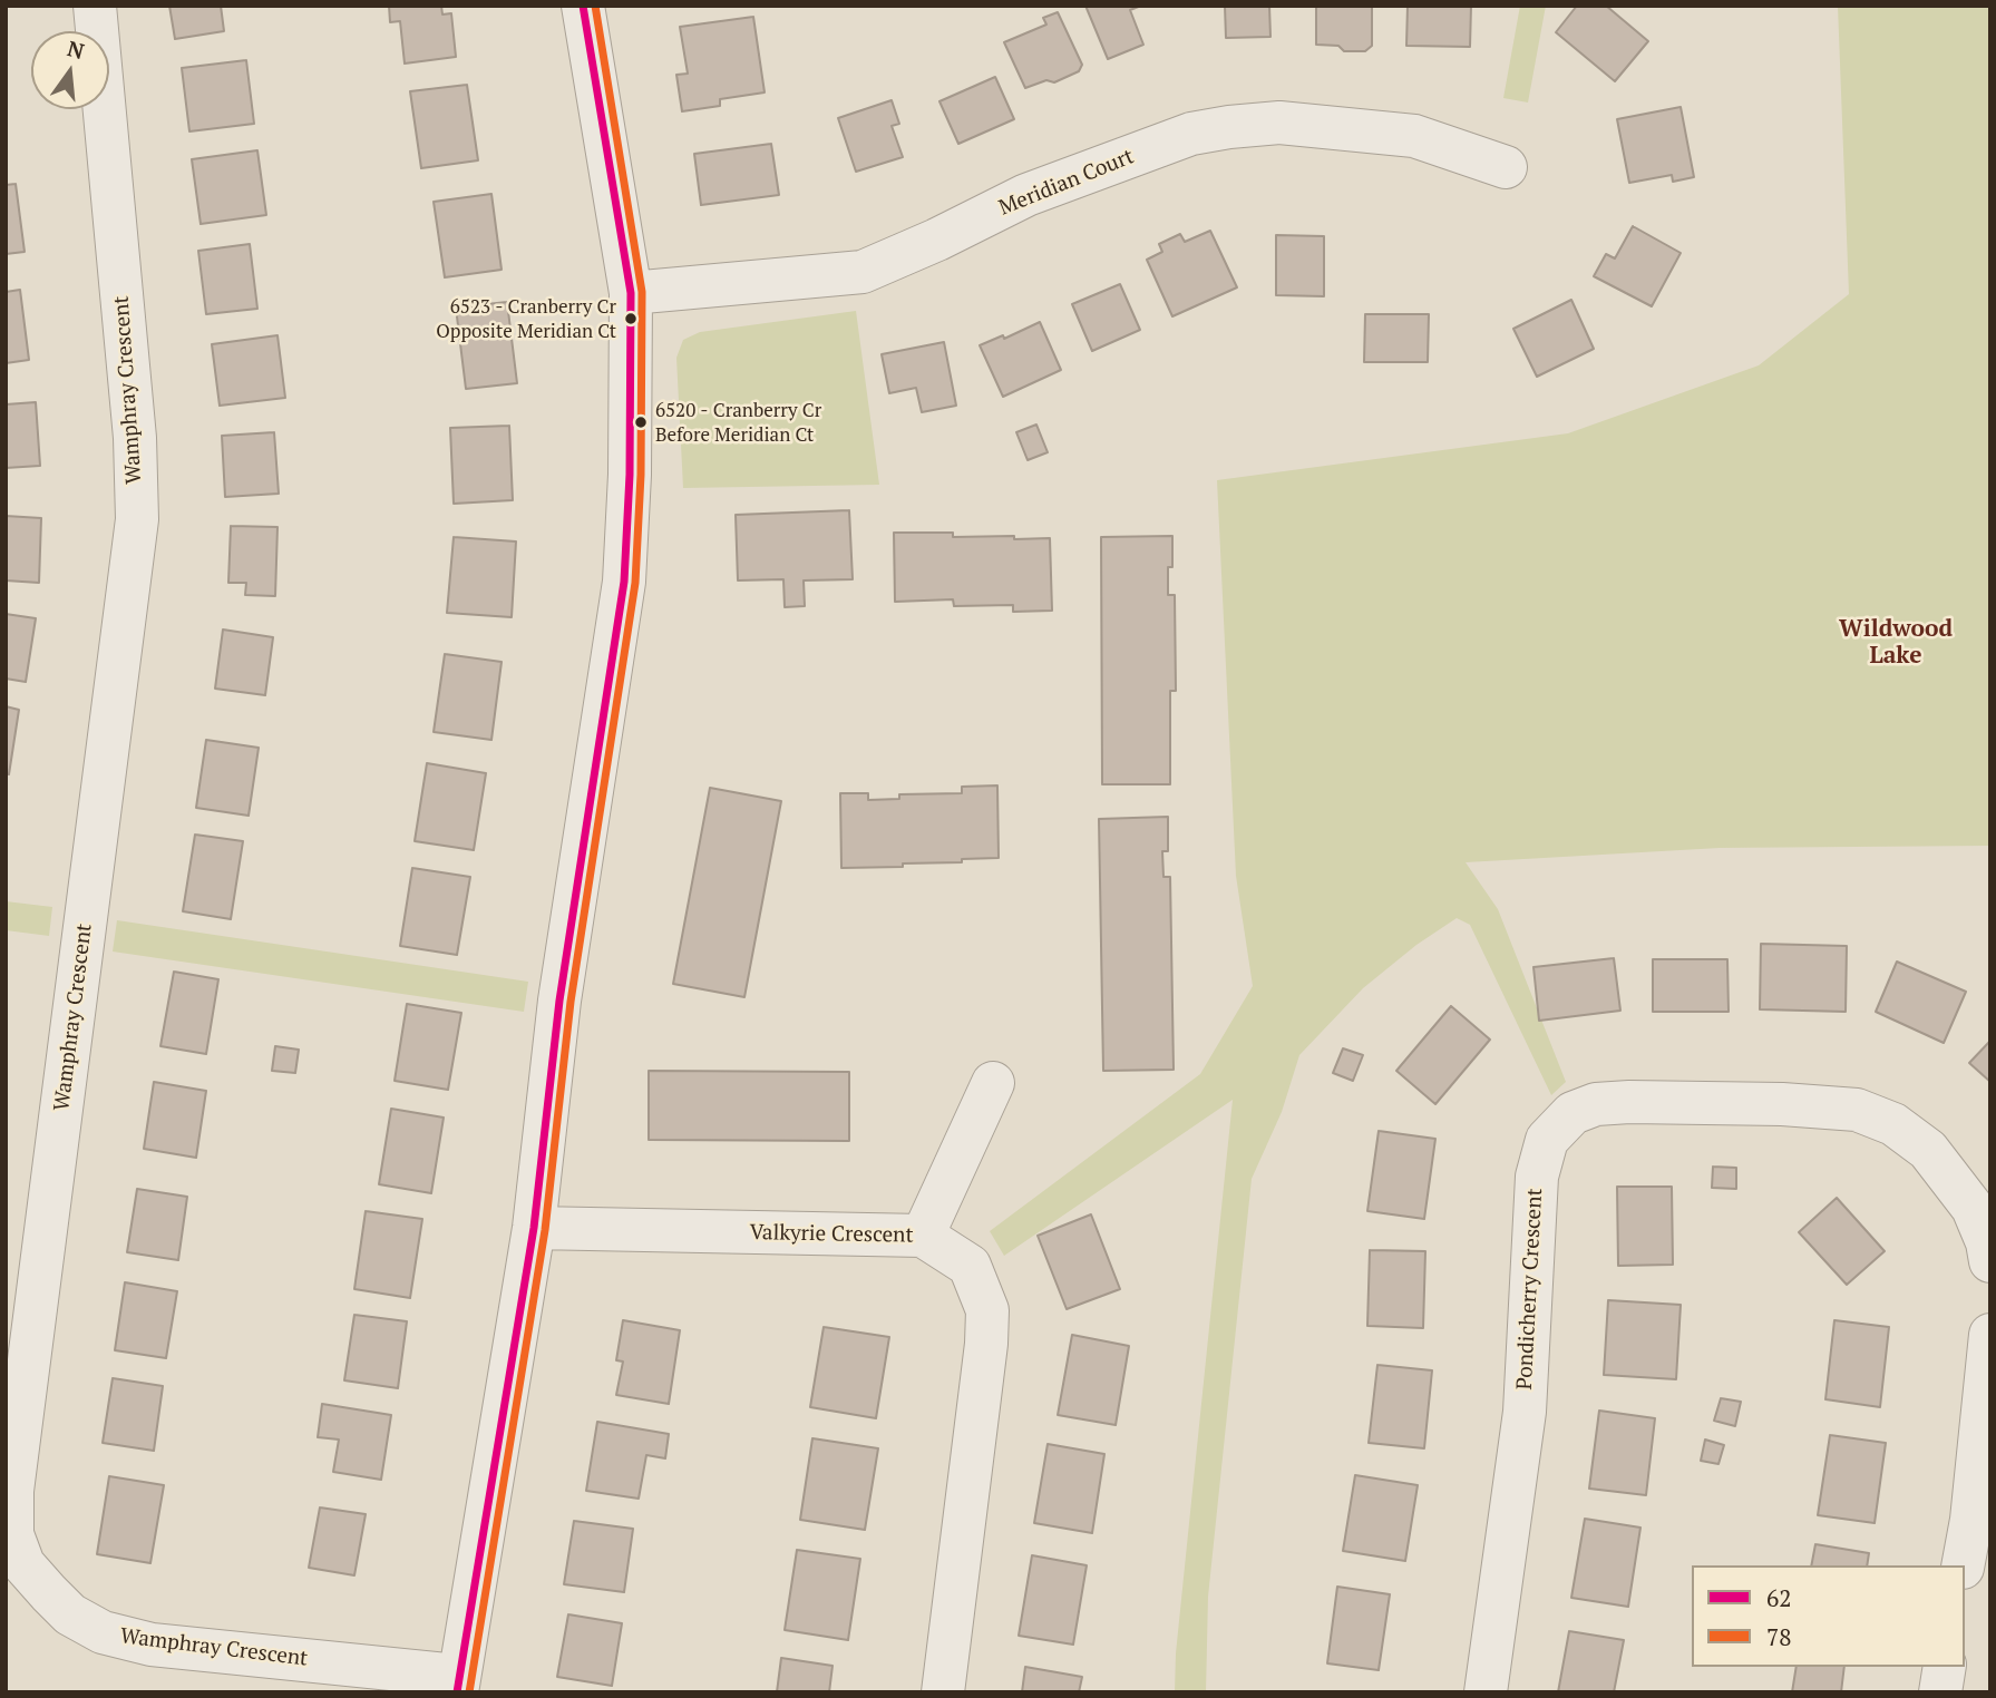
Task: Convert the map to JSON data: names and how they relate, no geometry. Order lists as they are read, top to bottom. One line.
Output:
{"streets":{"street":["Meridian Court","Wamphray Crescent","Valkyrie Crescent","Pondicherry Crescent"]},"districts":["Wildwood Lake"],"places":["6523 - Cranberry Cr Opposite Meridian Ct","6520 - Cranberry Cr Before Meridian Ct"],"lines":["transit line 62","transit line 78"],"legend":["62","78"],"north":"top"}
